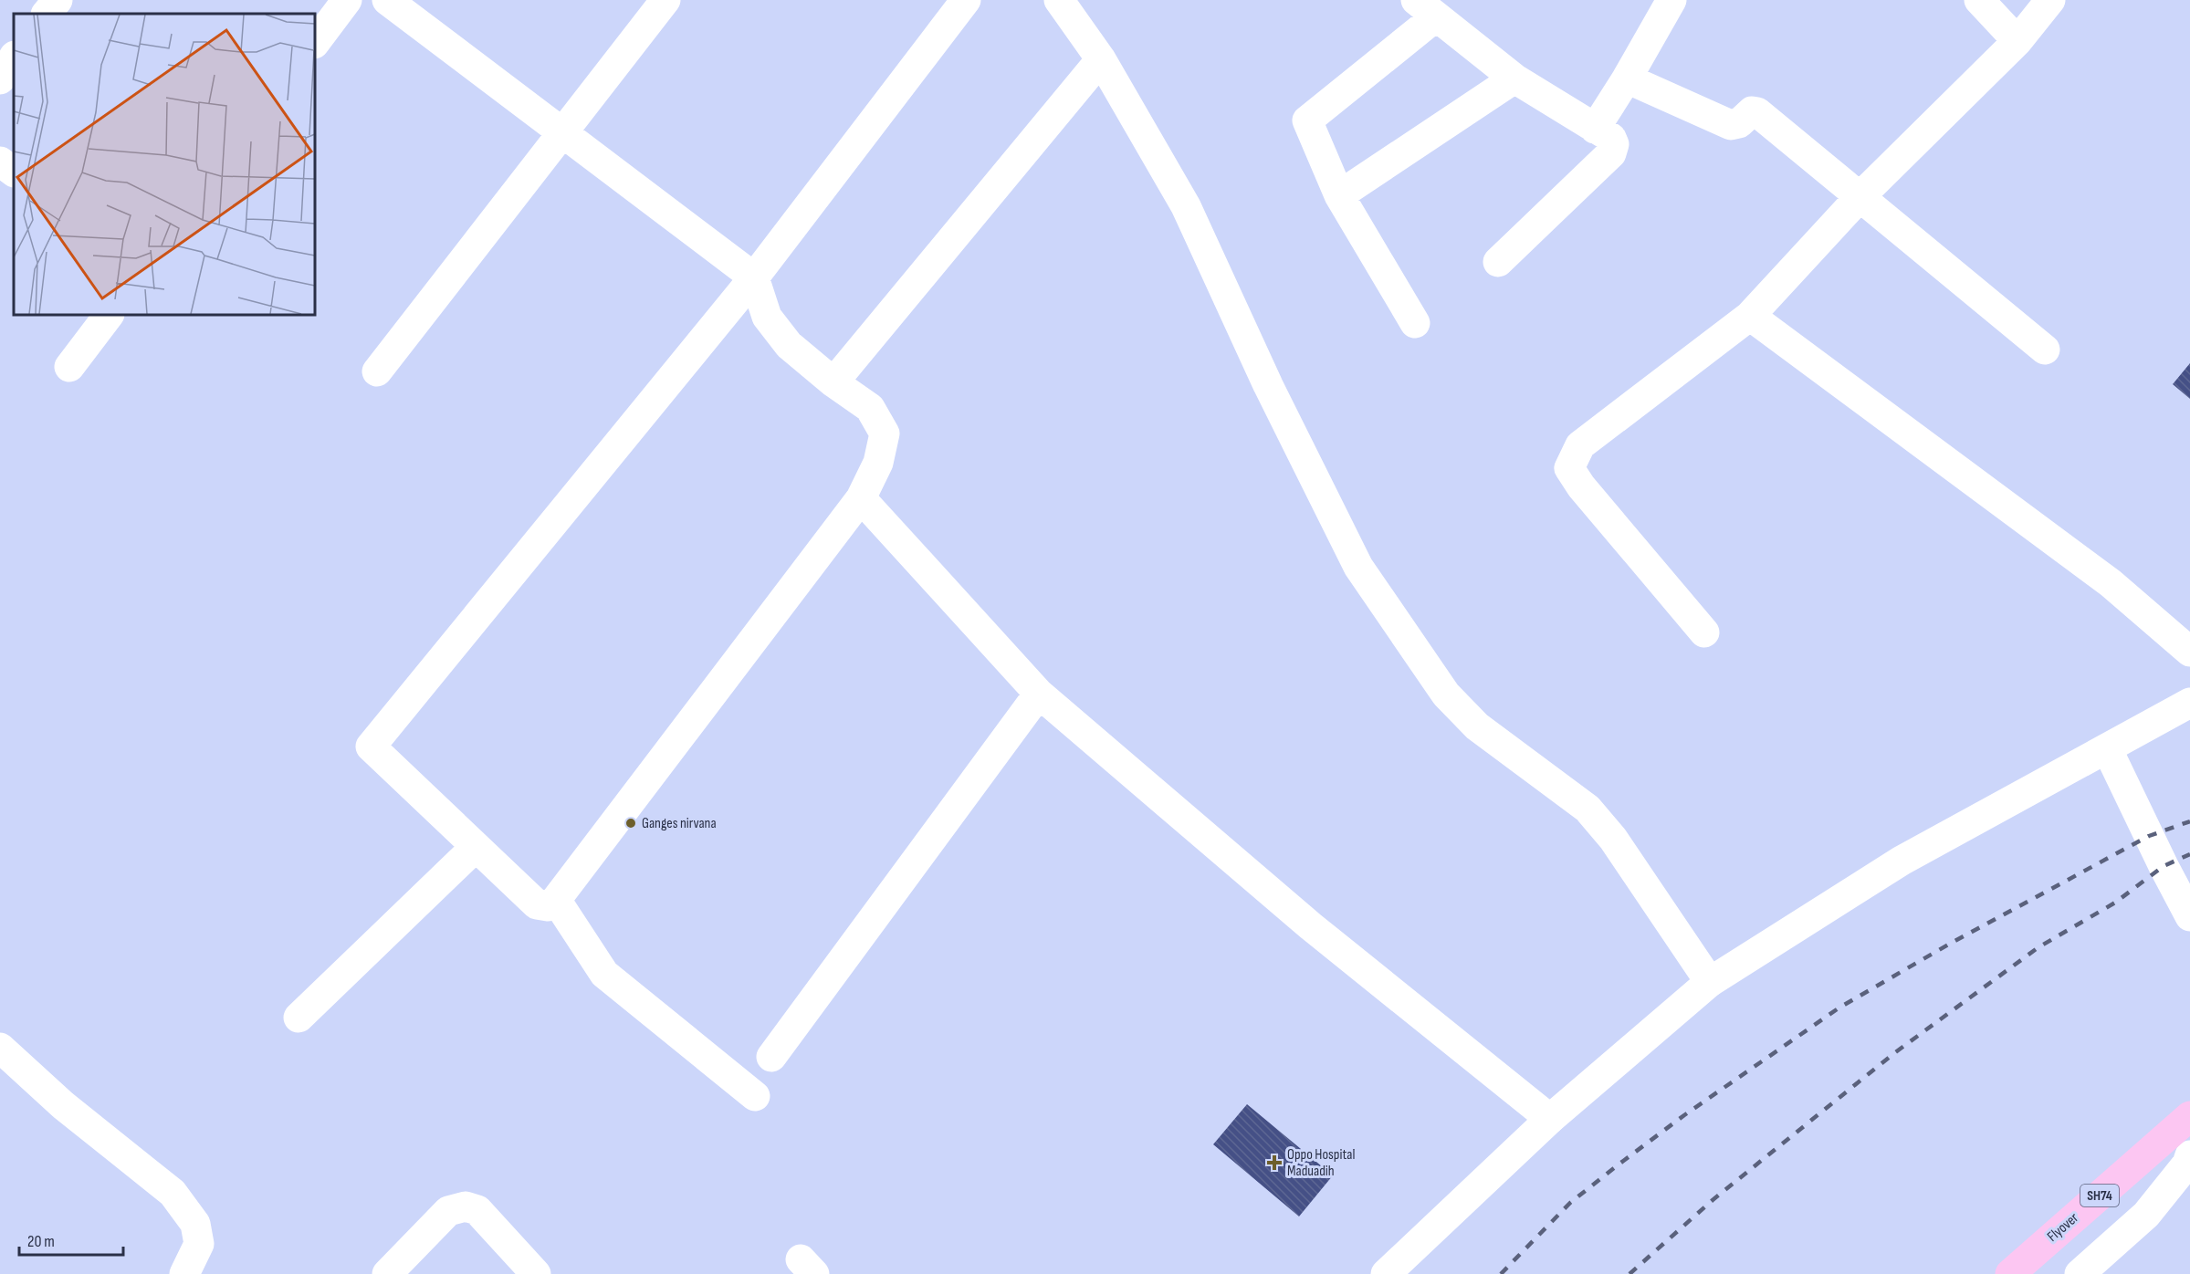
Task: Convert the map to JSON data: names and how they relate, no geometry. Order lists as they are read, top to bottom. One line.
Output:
{"streets":{"main road":["SH74","Flyover"]},"places":{"other":["Ganges nirvana"],"health":["Oppo Hospital Maduadih"]},"scale_bar":"20 m"}
